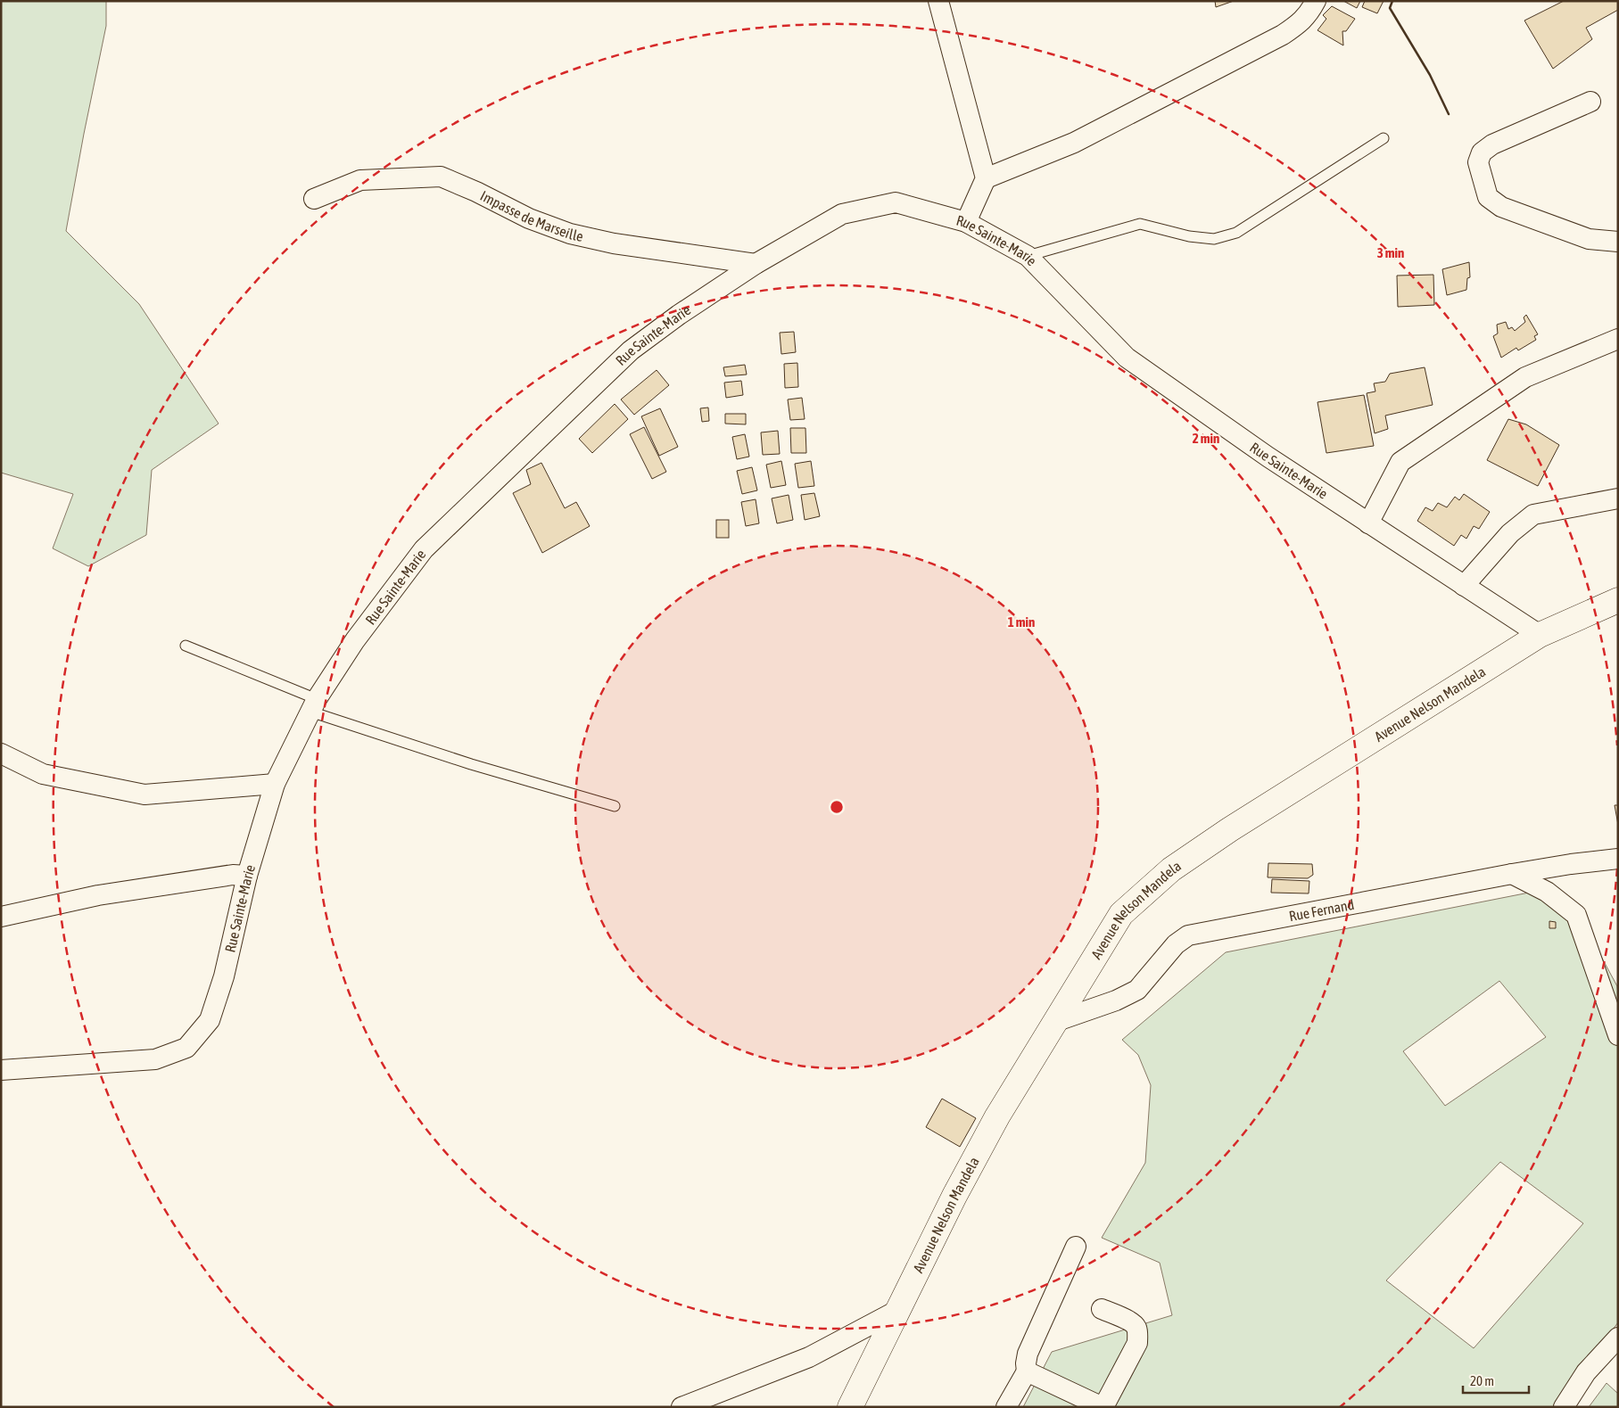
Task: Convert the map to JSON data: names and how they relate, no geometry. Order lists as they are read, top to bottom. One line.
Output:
{"streets":{"street":["Impasse de Marseille","Rue Sainte-Marie","Avenue Nelson Mandela","Rue Fernand"]},"crossings":[["Impasse de Marseille","Rue Sainte-Marie"],["Rue Sainte-Marie","Avenue Nelson Mandela"],["Avenue Nelson Mandela","Rue Fernand"]],"scale_bar":"20 m","rings":["3 min","2 min","1 min"]}
